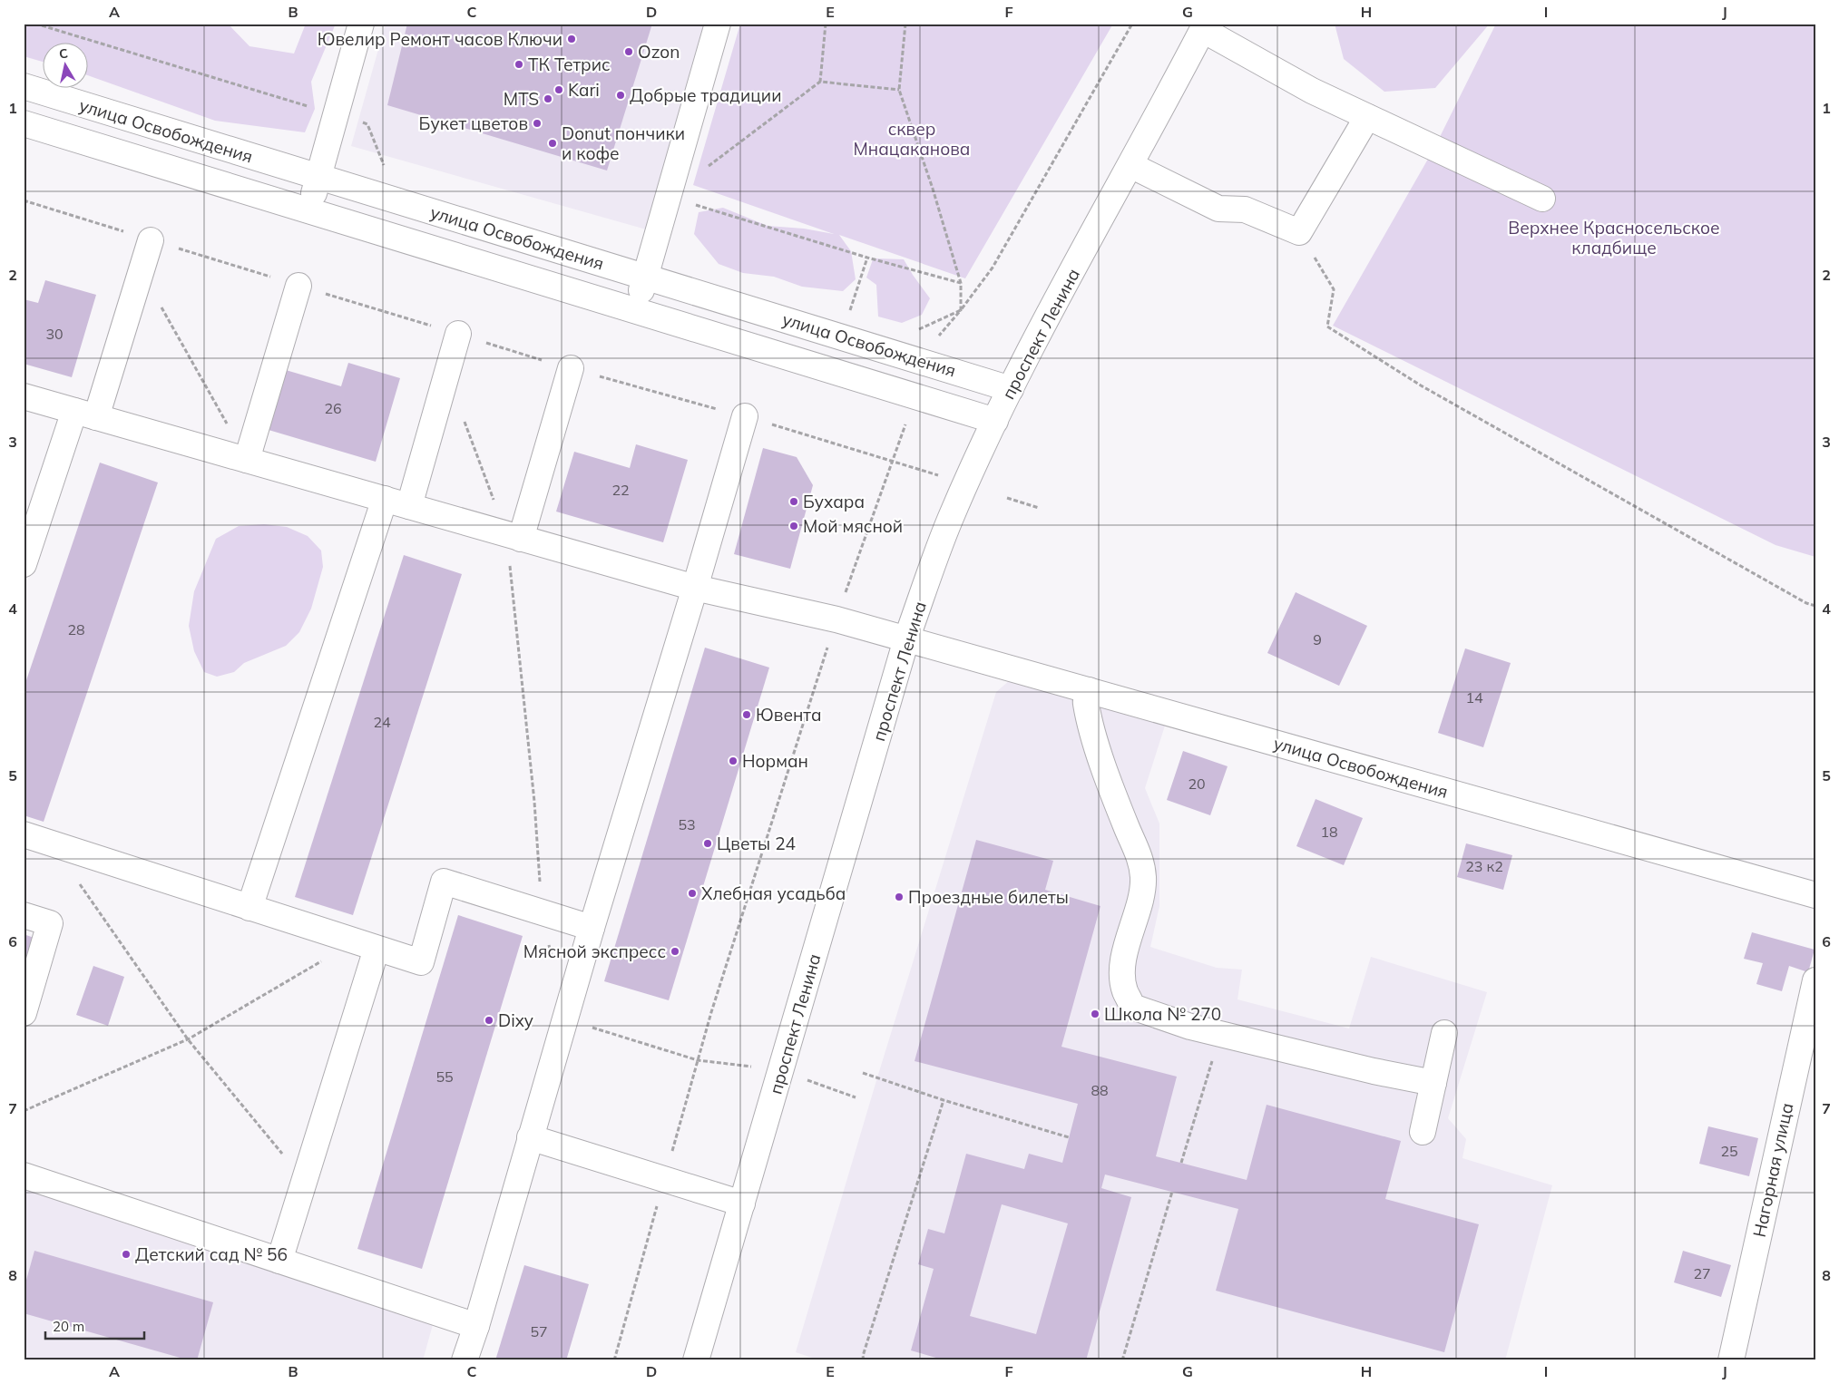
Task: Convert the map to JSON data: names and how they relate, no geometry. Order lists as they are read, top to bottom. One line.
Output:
{"streets":{"street":["улица Освобождения","проспект Ленина","Нагорная улица"]},"crossings":[["улица Освобождения","проспект Ленина"]],"parks":["сквер Мнацаканова","Верхнее Красносельское кладбище"],"places":["Ювелир Ремонт часов Ключи","Ozon","ТК Тетрис","Kari","Добрые традиции","MTS","Букет цветов","Donut пончики и кофе","Бухара","Мой мясной","Ювента","Норман","Цветы 24","Хлебная усадьба","Проездные билеты","Мясной экспресс","Школа № 270","Dixy","Детский сад № 56"],"house_numbers":["30","26","22","28","9","14","24","20","53","18","23 к2","55","88","25","27","57"],"scale_bar":"20 m","north":"top","grid":{"columns":["A","B","C","D","E","F","G","H","I","J"],"rows":["1","2","3","4","5","6","7","8"]}}
